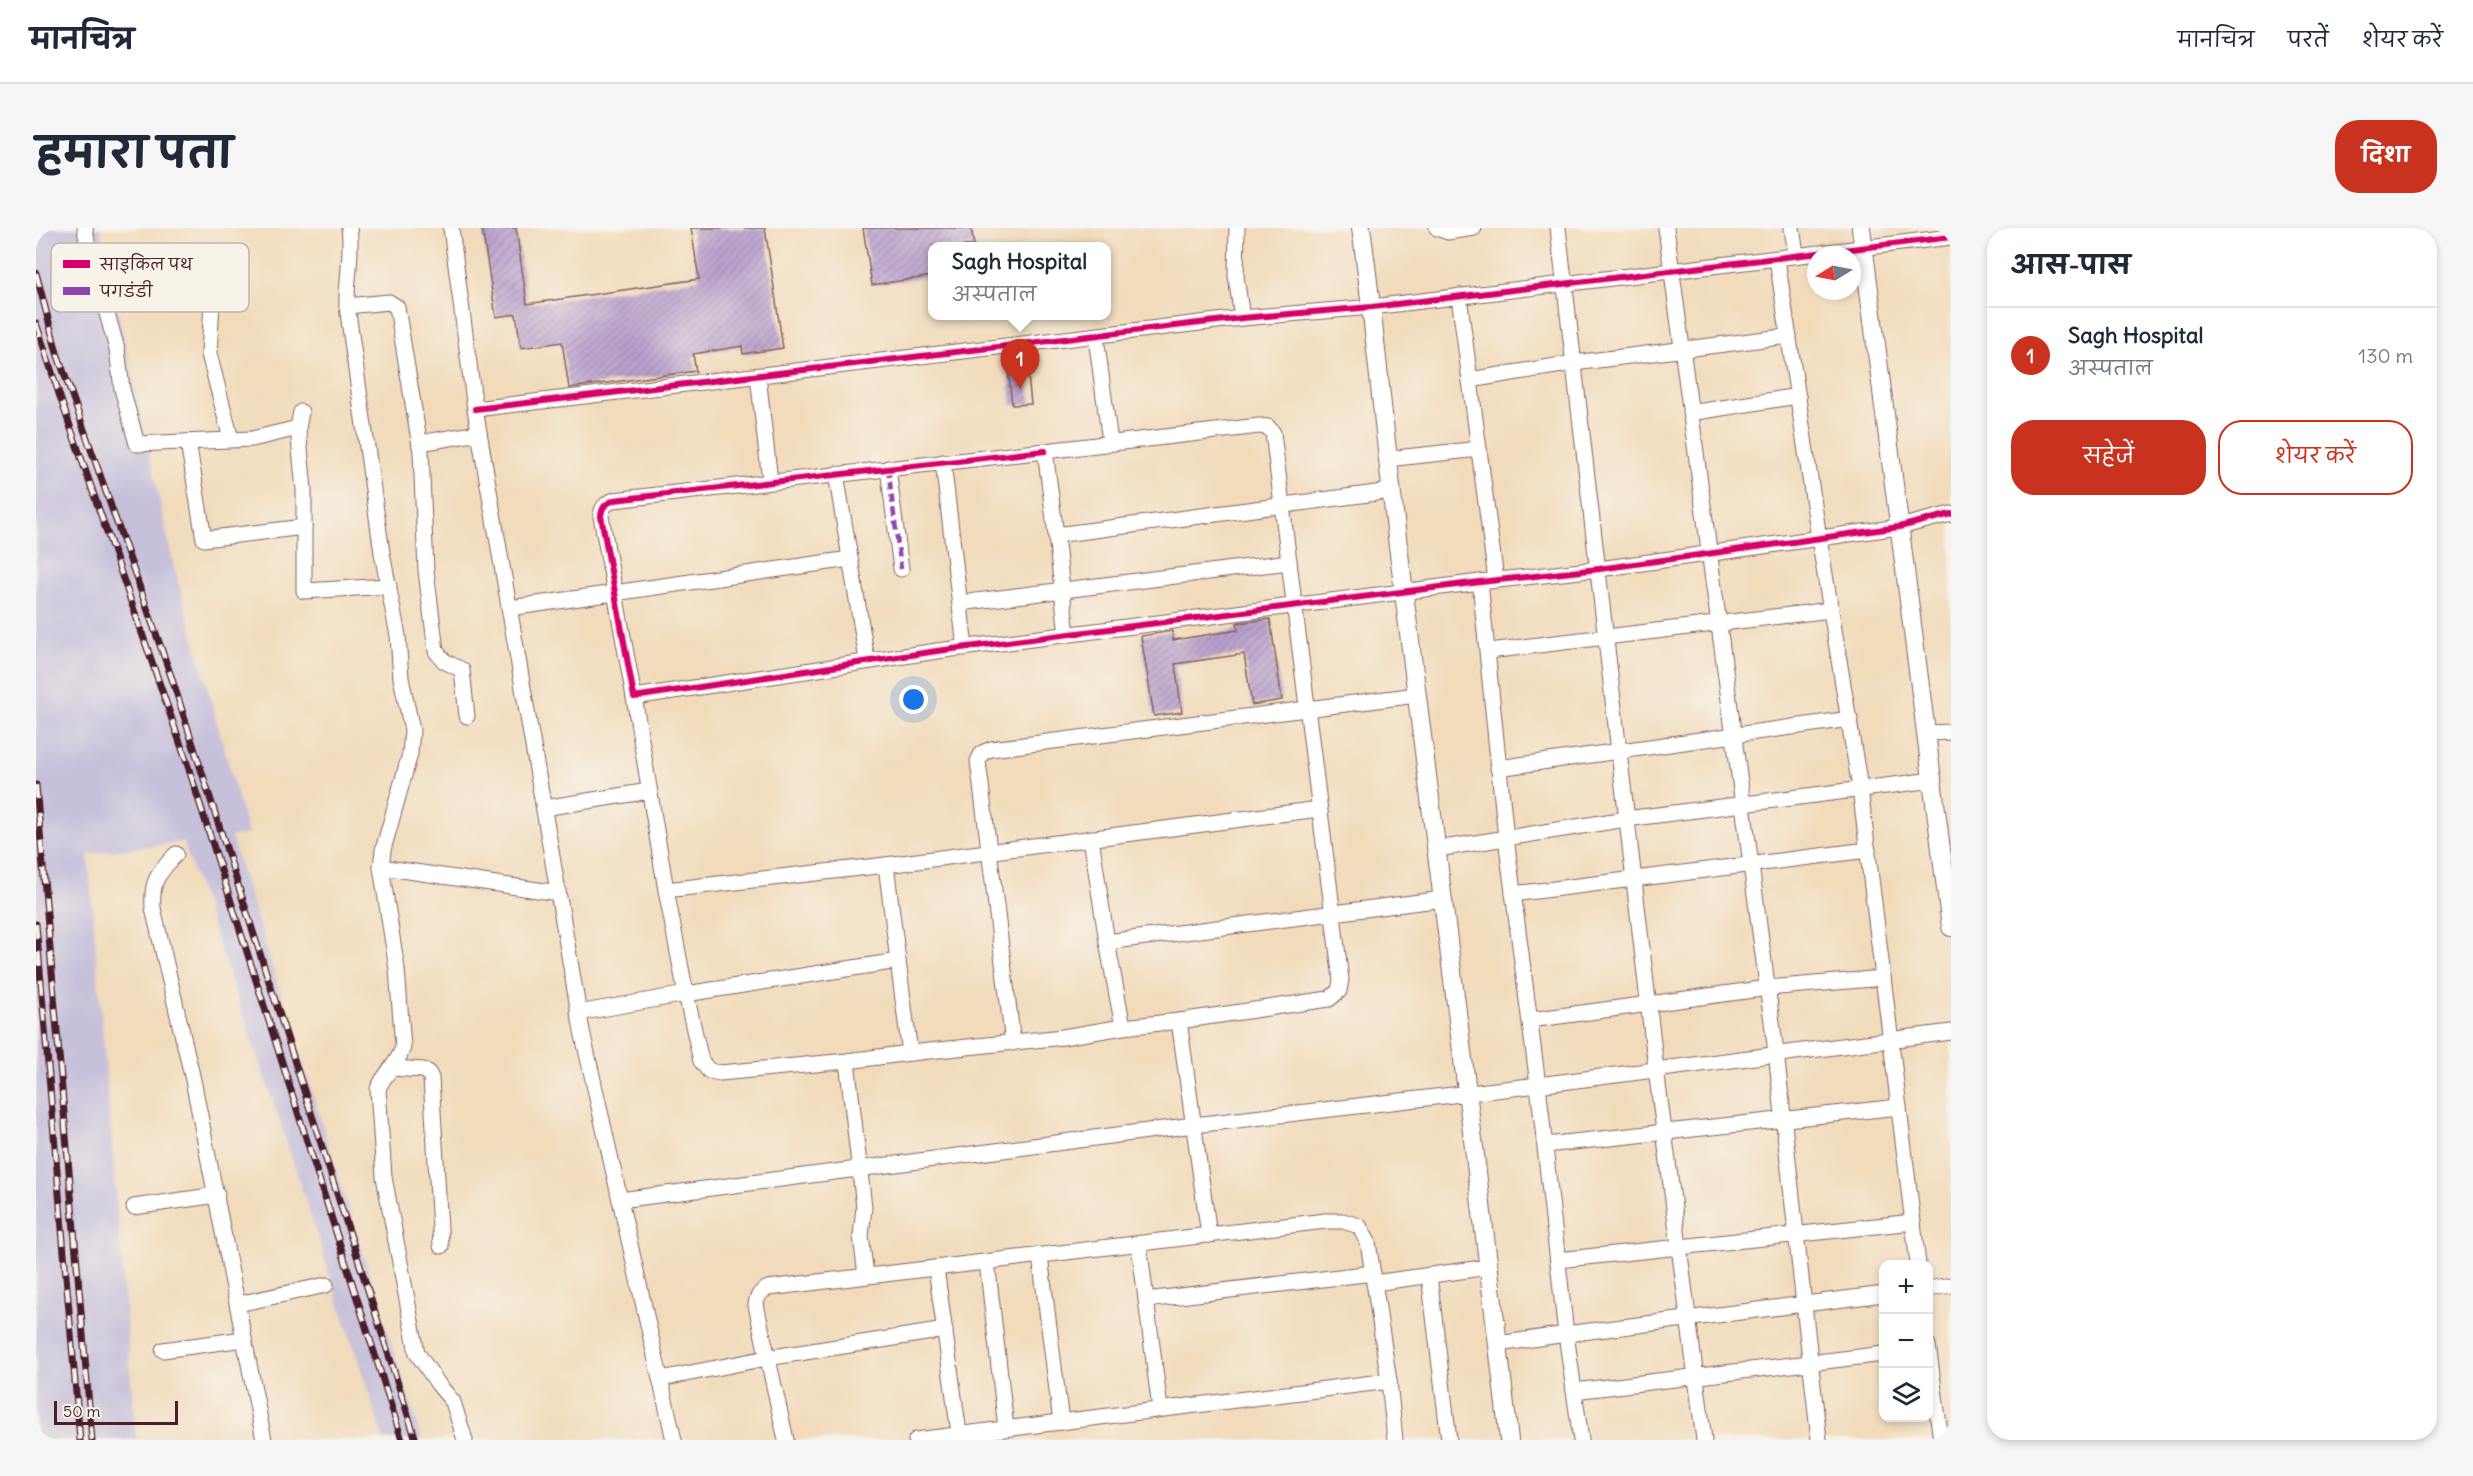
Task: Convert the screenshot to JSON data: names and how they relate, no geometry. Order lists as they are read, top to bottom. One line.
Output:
{"legend":["साइकिल पथ","पगडंडी"],"scale_bar":"50 m","north":"left","page":{"header":"मानचित्र","nav":["मानचित्र","परतें","शेयर करें"],"title":"हमारा पता","buttons":["दिशा",["सहेजें","शेयर करें"]],"heading":"आस-पास","popup":["Sagh Hospital","अस्पताल"],"list":[{"mark":"1","name":"Sagh Hospital","note":"अस्पताल","value":"130 m"}],"pins":"1","map_buttons":["+","−"],"scale":"50 m"}}
